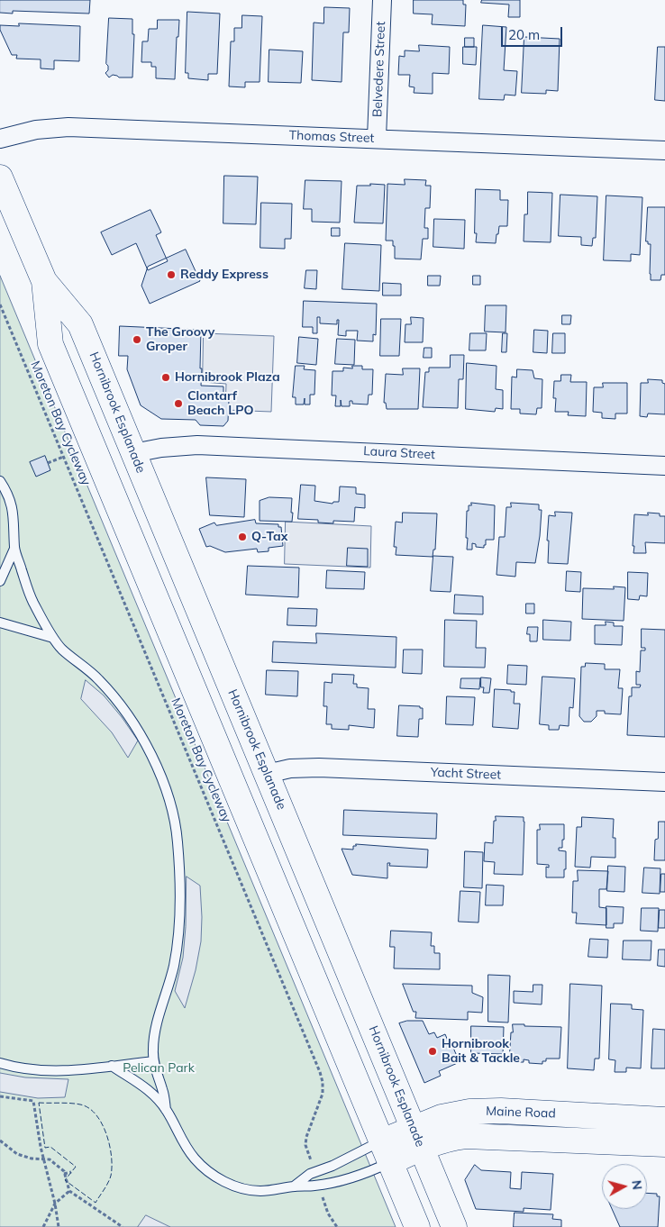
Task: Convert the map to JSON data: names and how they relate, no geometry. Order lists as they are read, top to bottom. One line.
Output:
{"streets":{"main road":["Hornibrook Esplanade","Maine Road"],"street":["Belvedere Street","Thomas Street","Laura Street","Yacht Street"],"path":["Moreton Bay Cycleway"]},"crossings":[["Belvedere Street","Thomas Street"],["Hornibrook Esplanade","Laura Street"],["Hornibrook Esplanade","Yacht Street"],["Hornibrook Esplanade","Maine Road"]],"parks":["Pelican Park"],"places":["Reddy Express","The Groovy Groper","Hornibrook Plaza","Clontarf Beach LPO","Q-Tax","Hornibrook Bait & Tackle"],"scale_bar":"20 m","north":"right"}
